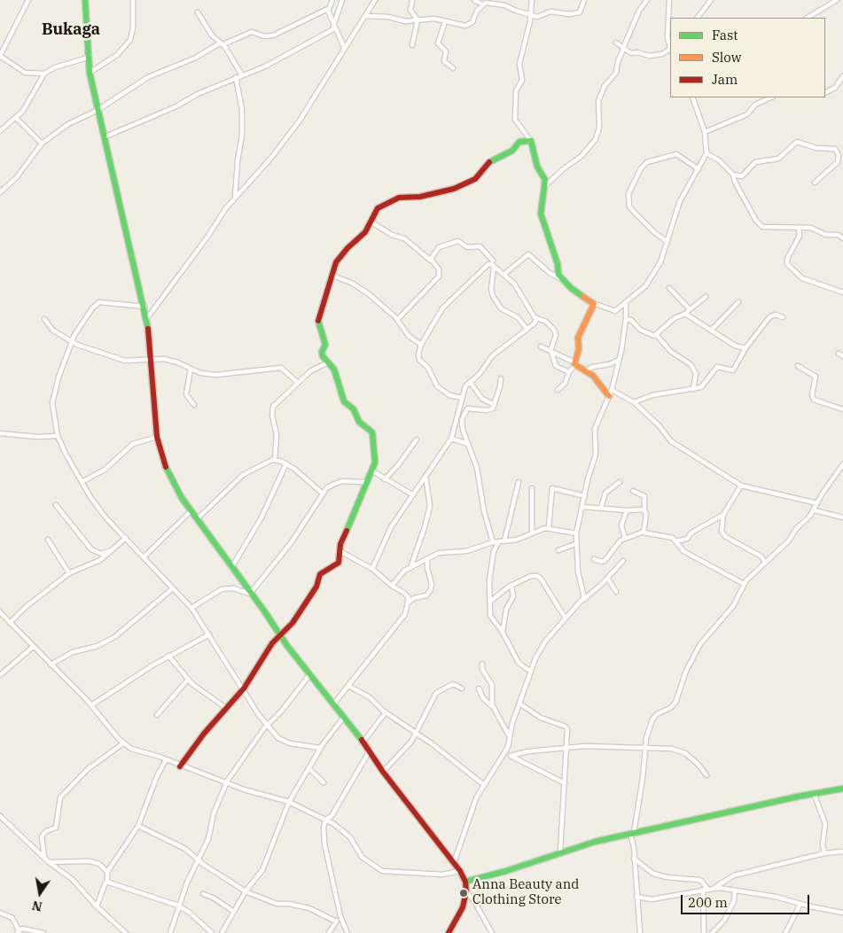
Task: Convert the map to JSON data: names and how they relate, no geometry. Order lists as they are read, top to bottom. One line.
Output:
{"districts":["Bukaga"],"places":["Anna Beauty and Clothing Store"],"legend":["Fast","Slow","Jam"],"scale_bar":"200 m","north":"bottom"}
